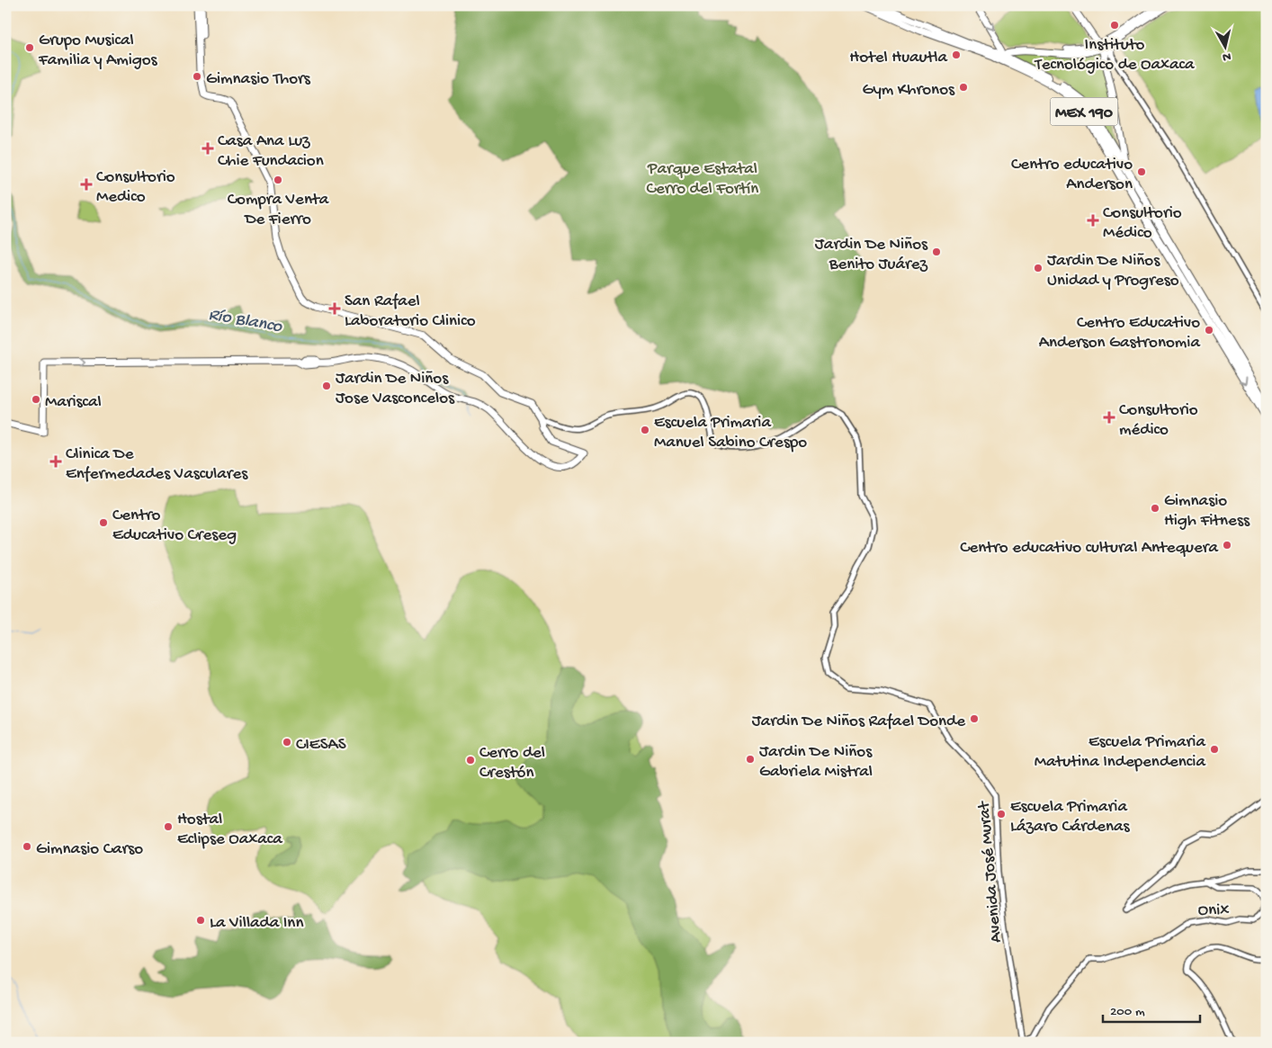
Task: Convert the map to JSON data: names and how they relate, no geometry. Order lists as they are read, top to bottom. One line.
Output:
{"streets":{"highway":["MEX 190"],"street":["Avenida José Murat","Onix"]},"crossings":[["Avenida José Murat","Onix"]],"water":["Río Blanco"],"parks":["Parque Estatal Cerro del Fortín"],"places":{"other":["Instituto Tecnológico de Oaxaca","Grupo Musical Familia y Amigos","Hotel Huautla","Gimnasio Thors","Gym Khronos","Centro educativo Anderson","Compra Venta De Fierro","Jardin De Niños Benito Juárez","Jardin De Niños Unidad y Progreso","Centro Educativo Anderson Gastronomia","Jardin De Niños Jose Vasconcelos","Mariscal","Escuela Primaria Manuel Sabino Crespo","Gimnasio High Fitness","Centro Educativo Creseg","Centro educativo cultural Antequera","Jardin De Niños Rafael Donde","CIESAS","Escuela Primaria Matutina Independencia","Jardin De Niños Gabriela Mistral","Cerro del Crestón","Escuela Primaria Lázaro Cárdenas","Hostal Eclipse Oaxaca","Gimnasio Carso","La Villada Inn"],"health":["Casa Ana Luz Chie Fundacion","Consultorio Medico","Consultorio Médico","San Rafael Laboratorio Clinico","Consultorio médico","Clinica De Enfermedades Vasculares"]},"scale_bar":"200 m","north":"bottom"}
